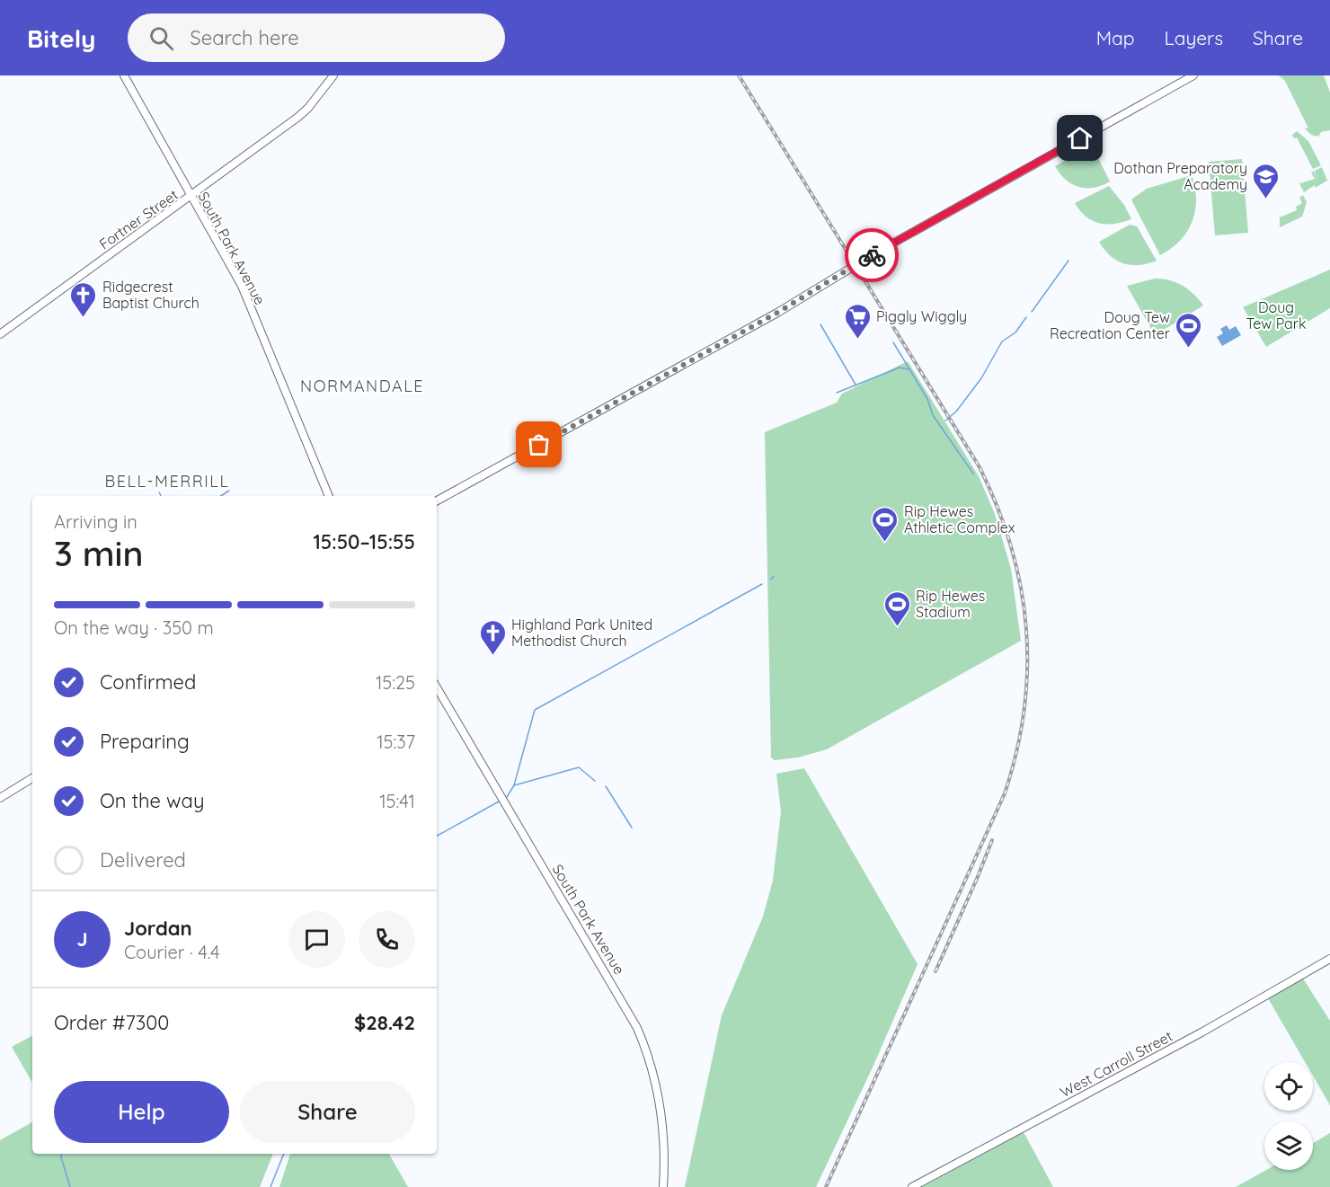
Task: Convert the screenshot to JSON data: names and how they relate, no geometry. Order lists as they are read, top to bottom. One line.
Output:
{"streets":{"street":["Fortner Street","South Park Avenue","West Carroll Street"]},"crossings":[["Fortner Street","South Park Avenue"]],"districts":["NORMANDALE","BELL-MERRILL"],"parks":["Doug Tew Park"],"places":{"school or university":["Dothan Preparatory Academy"],"church":["Ridgecrest Baptist Church","Highland Park United Methodist Church"],"supermarket":["Piggly Wiggly"],"sports":["Doug Tew Recreation Center","Rip Hewes Athletic Complex","Rip Hewes Stadium"]},"page":{"header":"Bitely","search":"Search here","nav":["Map","Layers","Share"],"heading":["3 min","Arriving in","15:50–15:55"],"panel":["Jordan","Courier · 4.4","Order #7300","$28.42"],"bar":"On the way · 350 m","list":[["Confirmed","15:25"],["Preparing","15:37"],["On the way","15:41"],"Delivered"],"round":"J","buttons":["Help","Share"]}}
